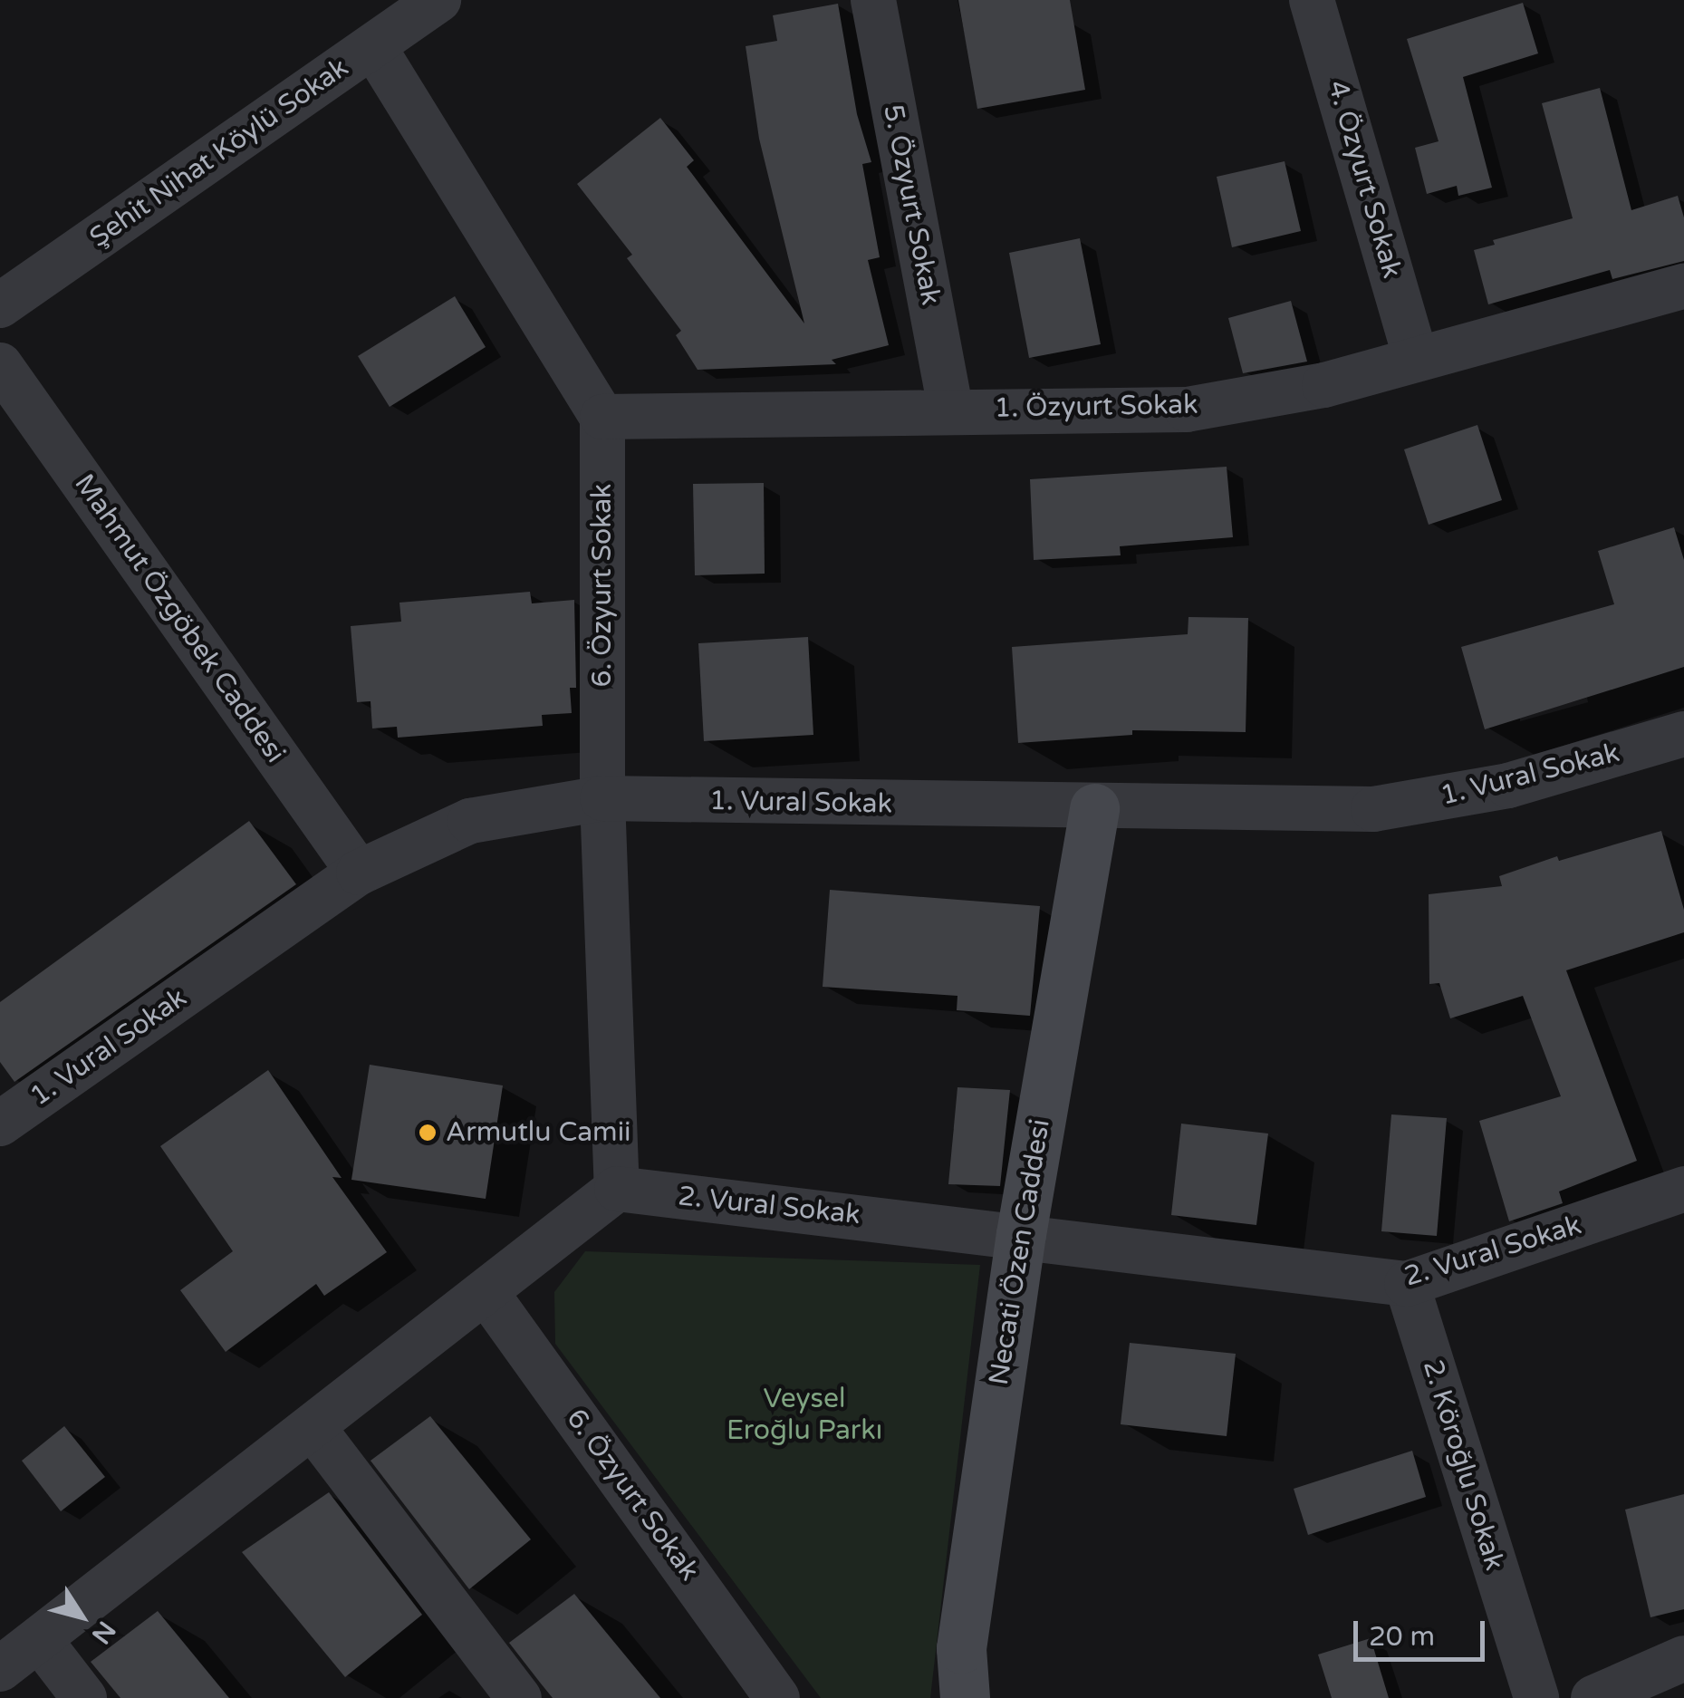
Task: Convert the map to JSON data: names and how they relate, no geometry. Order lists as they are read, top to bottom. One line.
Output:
{"streets":{"street":["Şehit Nihat Köylü Sokak","4. Özyurt Sokak","5. Özyurt Sokak","1. Özyurt Sokak","6. Özyurt Sokak","Mahmut Özgöbek Caddesi","1. Vural Sokak","2. Vural Sokak","Necati Özen Caddesi","2. Köroğlu Sokak"]},"crossings":[["4. Özyurt Sokak","1. Özyurt Sokak"],["5. Özyurt Sokak","1. Özyurt Sokak"],["1. Özyurt Sokak","6. Özyurt Sokak"],["6. Özyurt Sokak","1. Vural Sokak"],["6. Özyurt Sokak","2. Vural Sokak"],["Mahmut Özgöbek Caddesi","1. Vural Sokak"],["1. Vural Sokak","Necati Özen Caddesi"],["2. Vural Sokak","Necati Özen Caddesi"],["2. Vural Sokak","2. Köroğlu Sokak"]],"parks":["Veysel Eroğlu Parkı"],"places":["Armutlu Camii"],"scale_bar":"20 m","north":"bottom right"}
